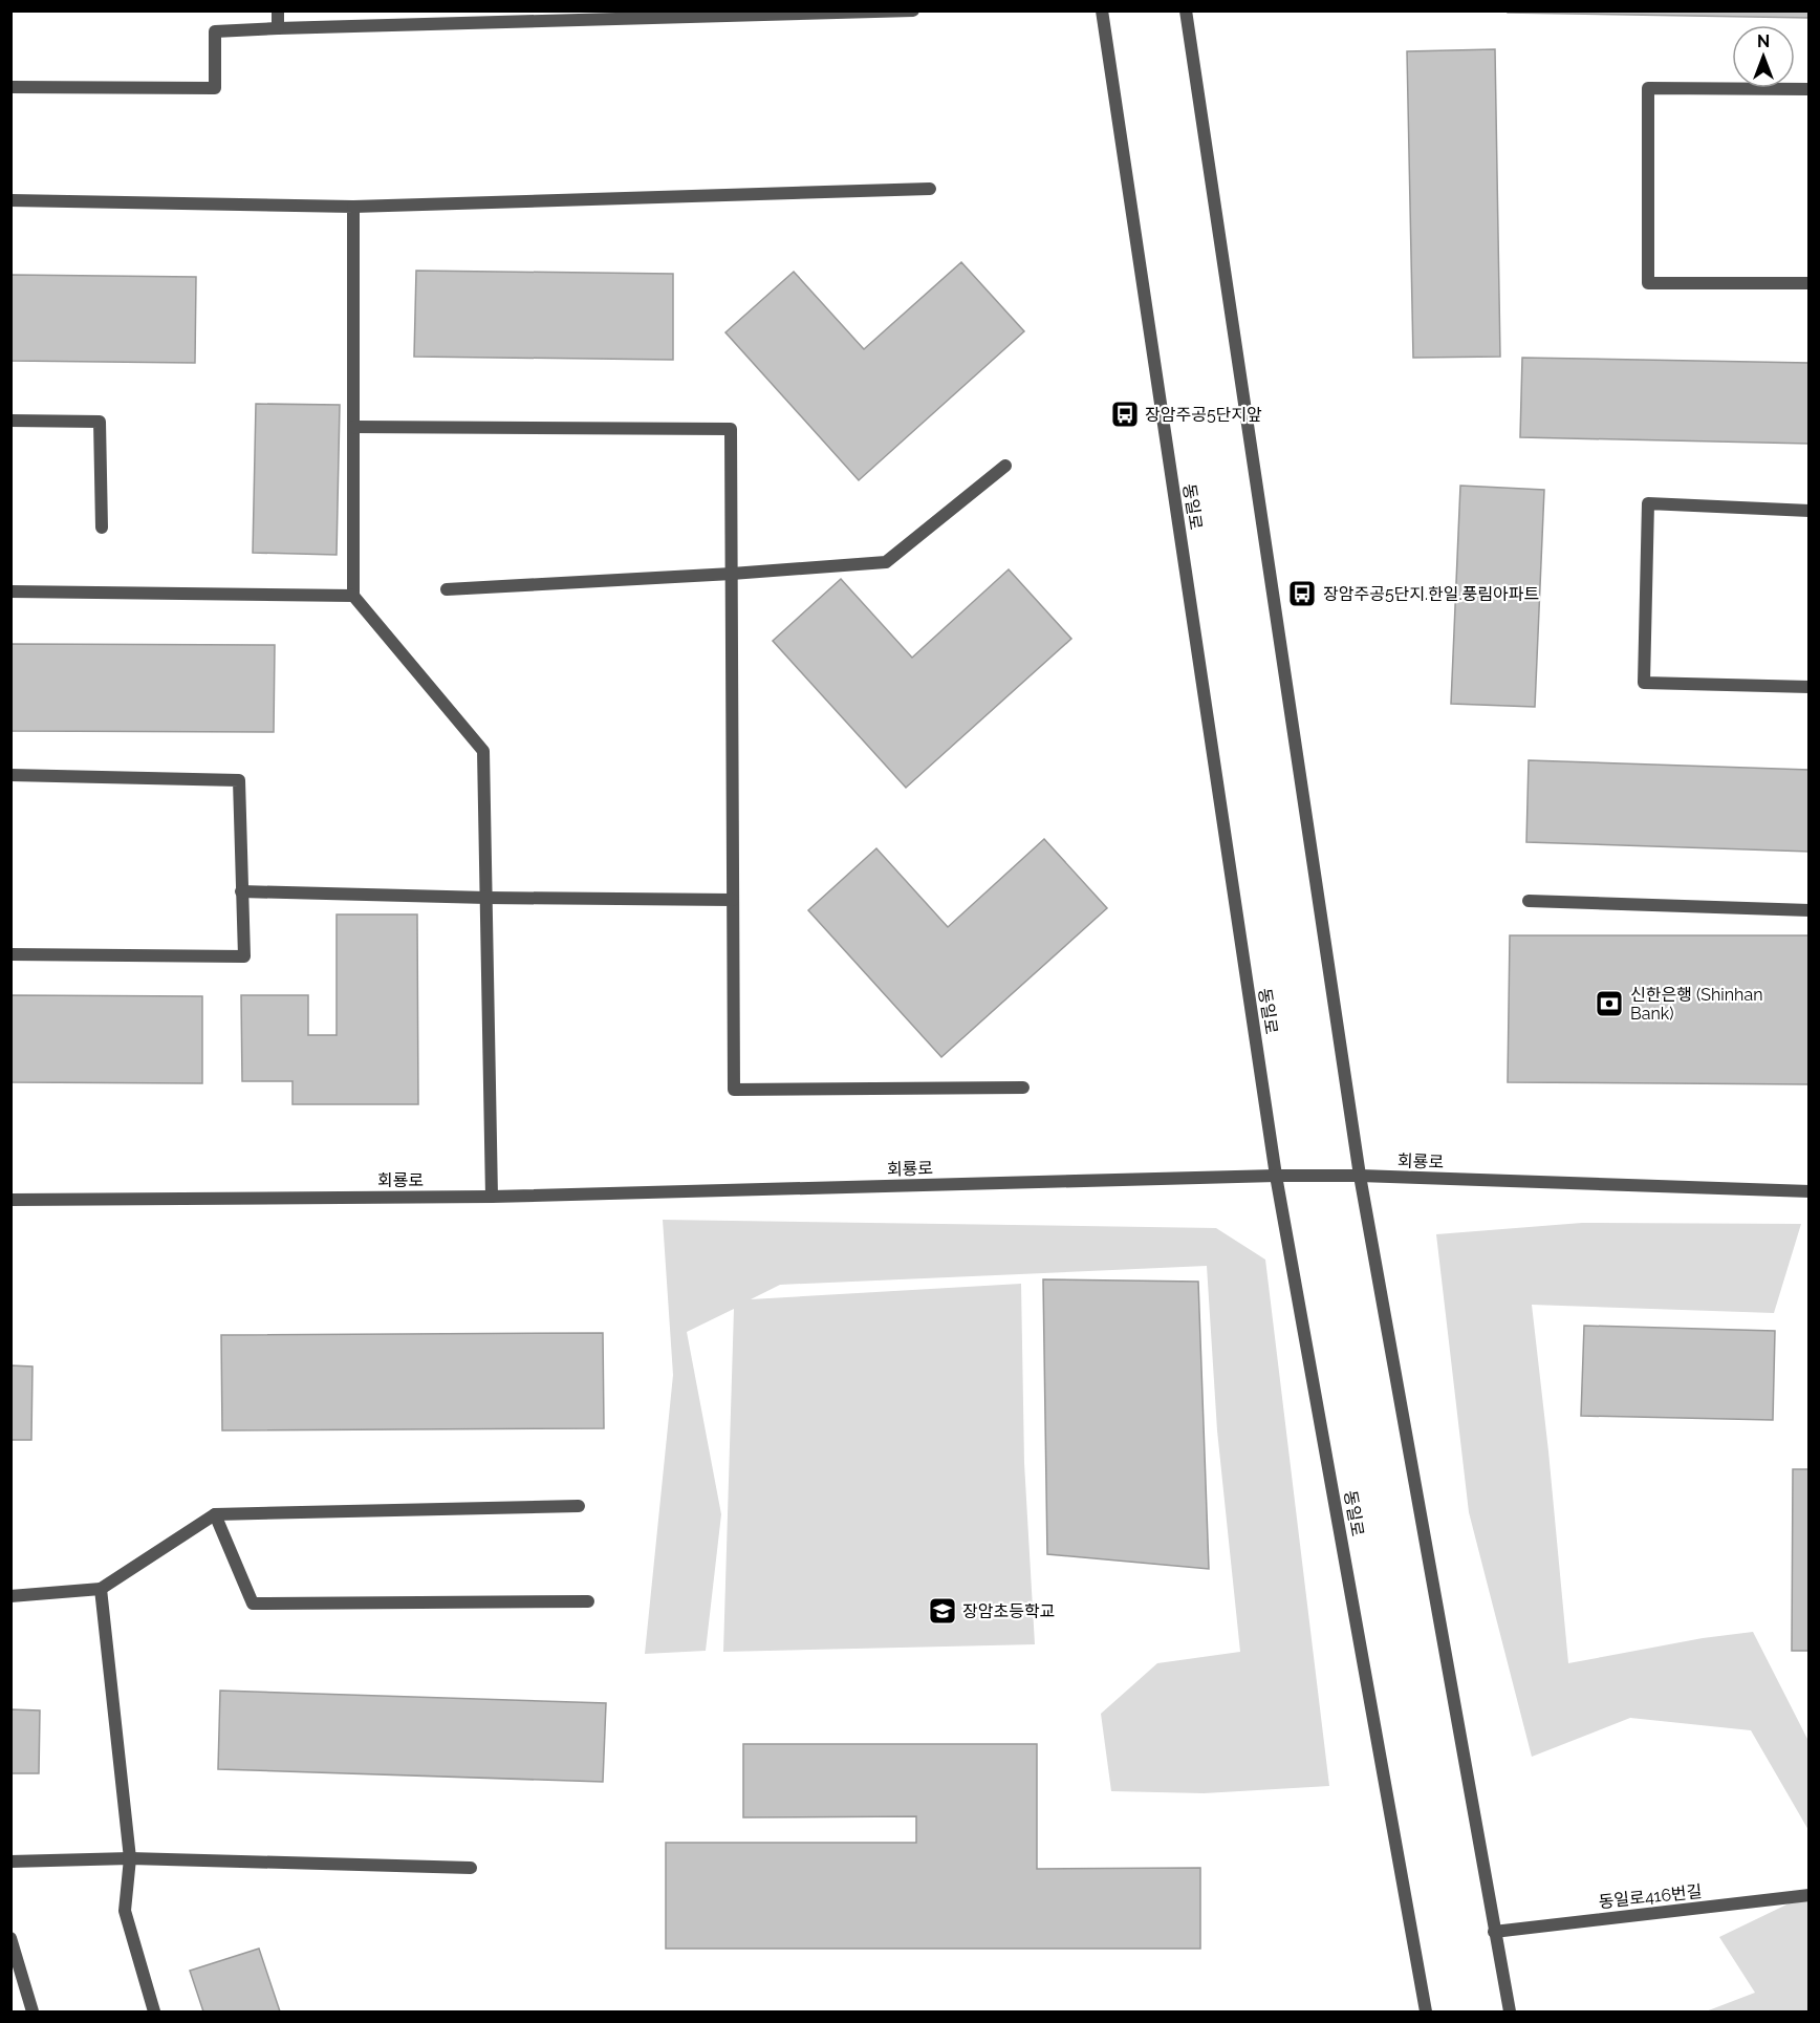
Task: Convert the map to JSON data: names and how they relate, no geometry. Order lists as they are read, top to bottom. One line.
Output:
{"streets":{"street":["동일로","회룡로","동일로416번길"]},"crossings":[["동일로","회룡로"]],"places":{"bus stop":["장암주공5단지앞","장암주공5단지.한일.풍림아파트"],"bank":["신한은행 (Shinhan Bank)"],"school or university":["장암초등학교"]},"north":"top"}
